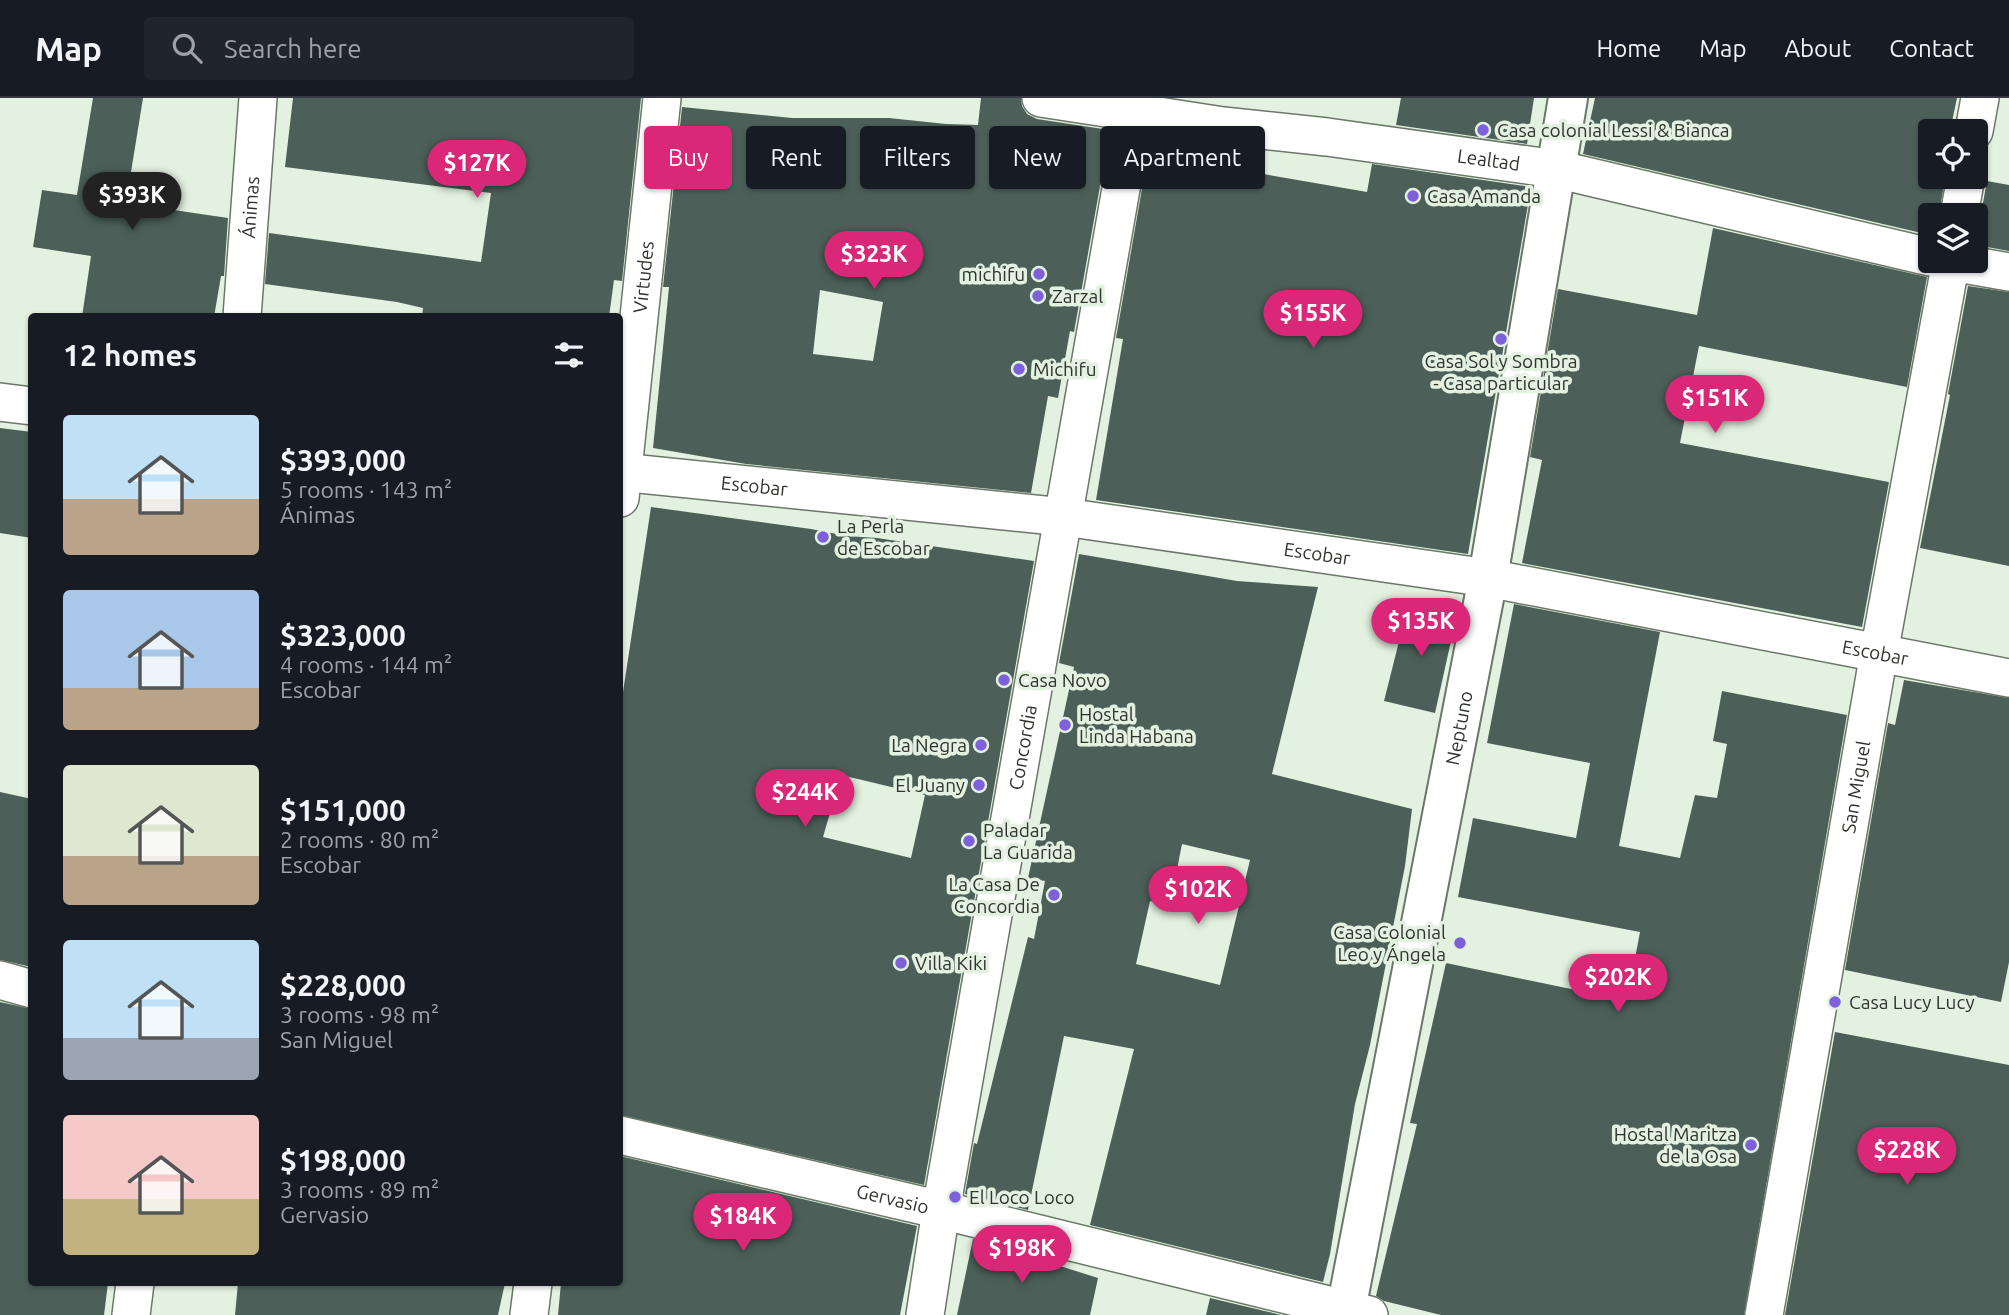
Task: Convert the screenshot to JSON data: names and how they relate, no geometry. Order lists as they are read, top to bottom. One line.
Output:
{"streets":{"street":["Lealtad","Ánimas","Virtudes","Escobar","Neptuno","Concordia","San Miguel","Gervasio"]},"crossings":[["Lealtad","Neptuno"],["Lealtad","Concordia"],["Escobar","Neptuno"],["Escobar","Concordia"],["Escobar","San Miguel"],["Neptuno","Gervasio"],["Concordia","Gervasio"]],"places":["Casa colonial Lessi & Bianca","Casa Amanda","michifu","Zarzal","Casa Sol y Sombra - Casa particular","Michifu","La Perla de Escobar","Casa Novo","Hostal Linda Habana","La Negra","El Juany","Paladar La Guarida","La Casa De Concordia","Casa Colonial Leo y Ángela","Villa Kiki","Casa Lucy Lucy","Hostal Maritza de la Osa","El Loco Loco"],"page":{"header":"Map","search":"Search here","nav":["Home","Map","About","Contact"],"chip":["Buy","Rent","Filters","New","Apartment"],"price":["$127K","$393K","$323K","$155K","$151K","$135K","$244K","$102K","$202K","$228K","$184K","$198K"],"heading":"12 homes","list":[{"name":"$393,000","note":"5 rooms · 143 m² · Ánimas"},{"name":"$323,000","note":"4 rooms · 144 m² · Escobar"},{"name":"$151,000","note":"2 rooms · 80 m² · Escobar"},{"name":"$228,000","note":"3 rooms · 98 m² · San Miguel"},{"name":"$198,000","note":"3 rooms · 89 m² · Gervasio"}]}}
